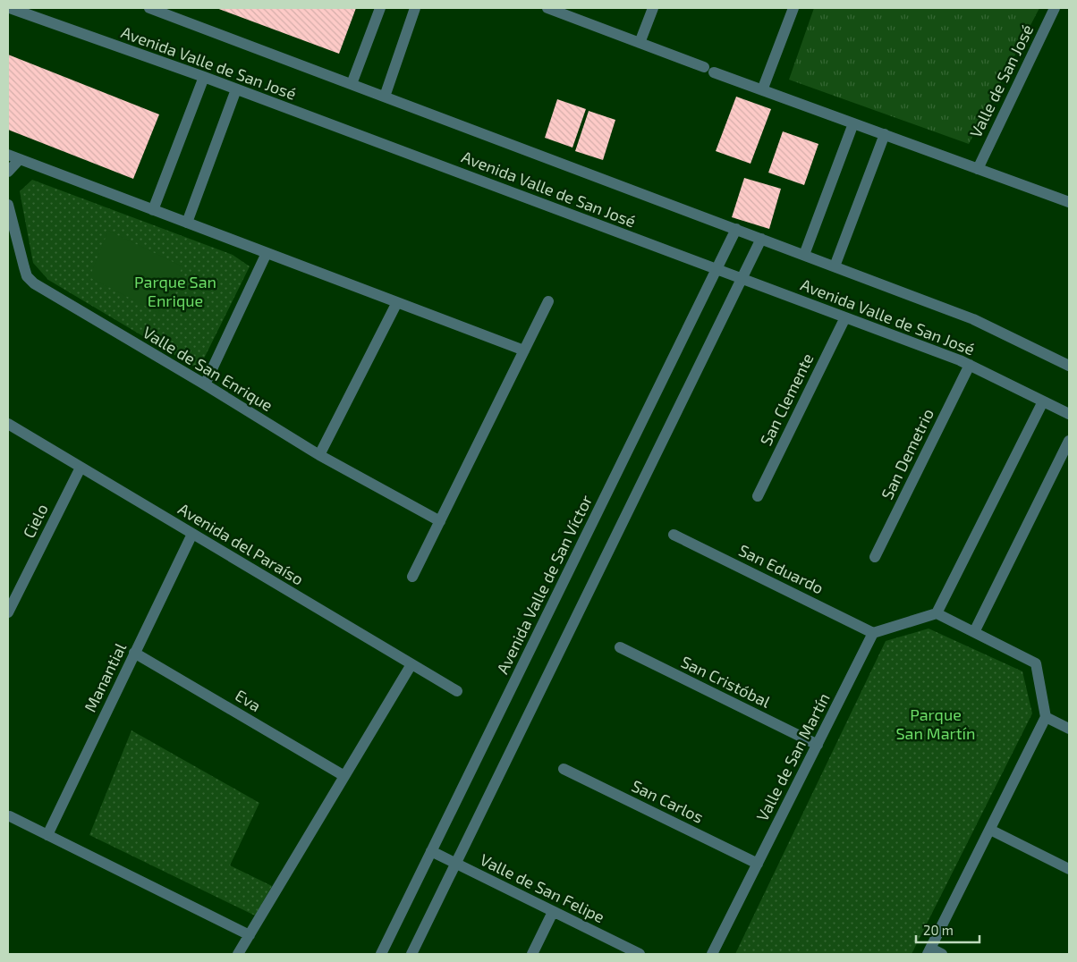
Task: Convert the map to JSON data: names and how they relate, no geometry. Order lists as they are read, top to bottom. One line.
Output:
{"streets":{"street":["Avenida Valle de San José","Valle de San José","Valle de San Enrique","San Clemente","San Demetrio","Cielo","Avenida del Paraíso","San Eduardo","Avenida Valle de San Víctor","Manantial","San Cristóbal","Eva","Valle de San Martín","San Carlos","Valle de San Felipe"]},"crossings":[["Avenida Valle de San José","San Clemente"],["Avenida Valle de San José","San Demetrio"],["Avenida Valle de San José","Avenida Valle de San Víctor"],["Cielo","Avenida del Paraíso"],["Avenida del Paraíso","Manantial"],["San Eduardo","Valle de San Martín"],["Avenida Valle de San Víctor","Valle de San Felipe"],["Manantial","Eva"],["San Cristóbal","Valle de San Martín"],["Valle de San Martín","San Carlos"]],"parks":["Parque San Enrique","Parque San Martín"],"scale_bar":"20 m"}
